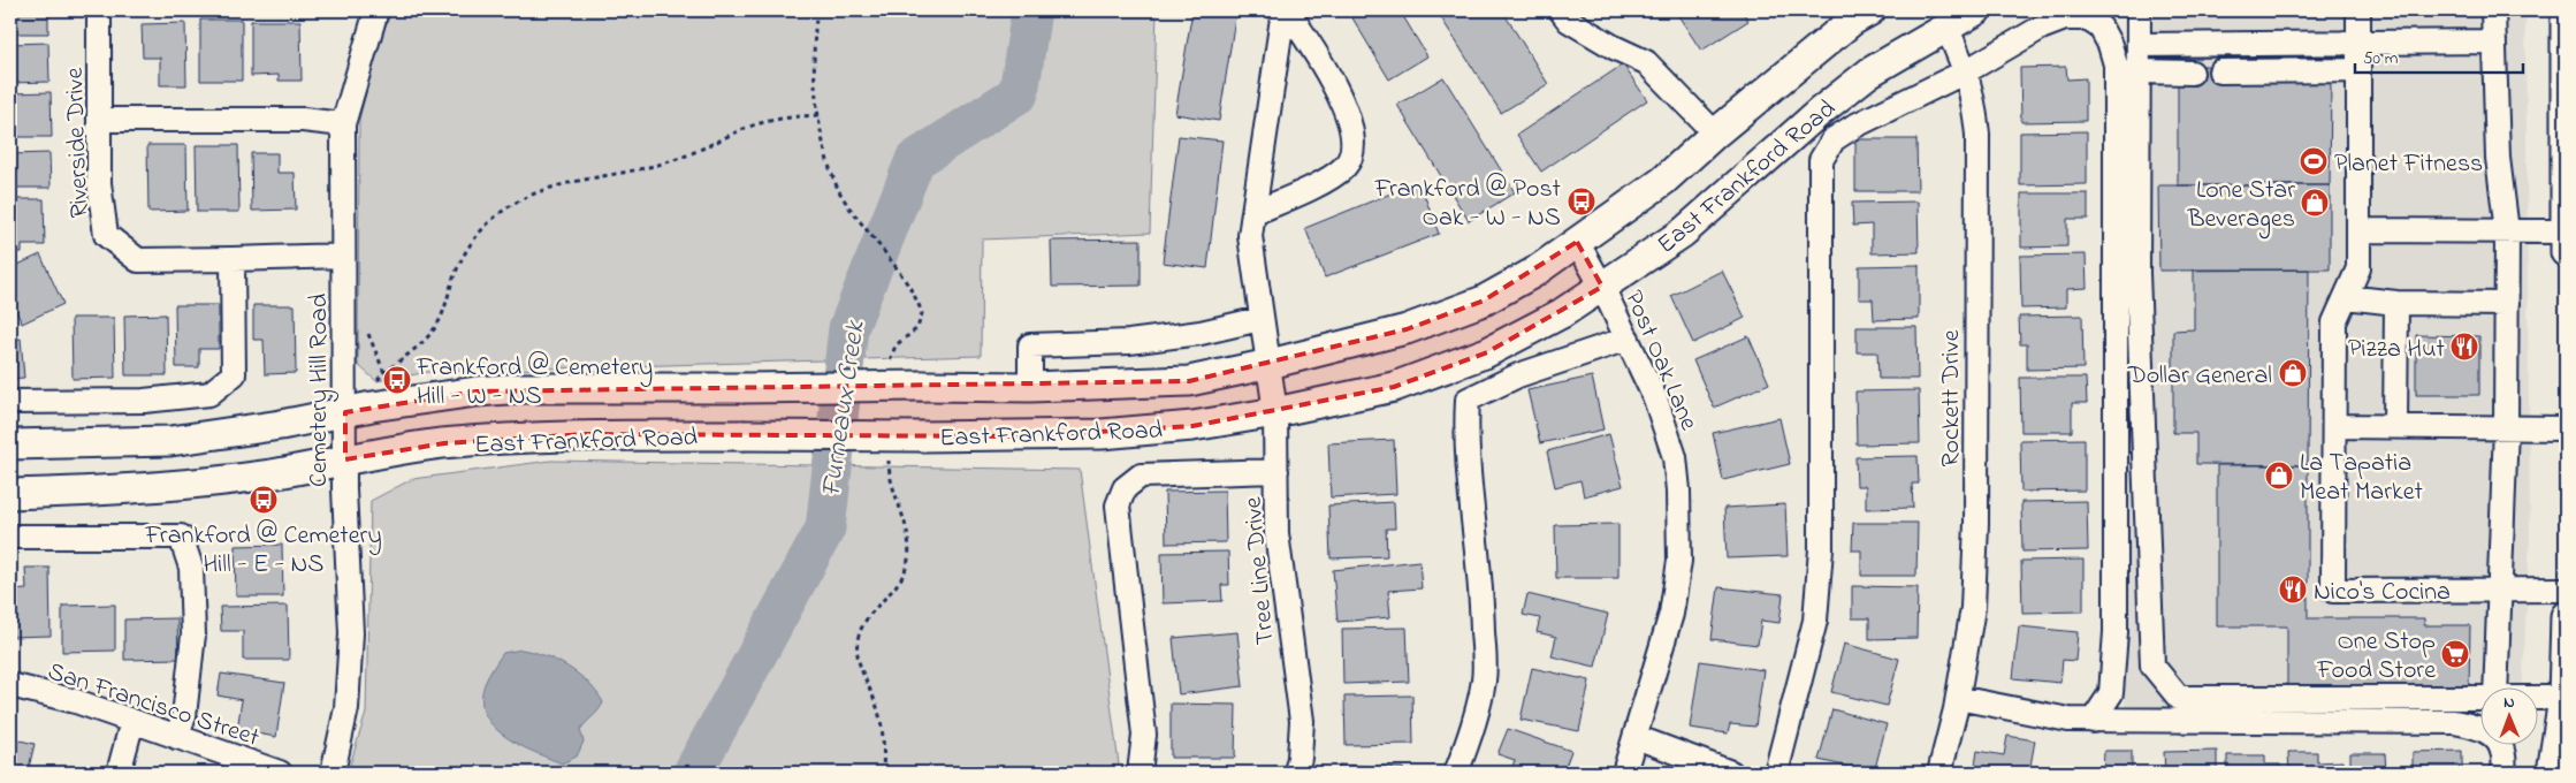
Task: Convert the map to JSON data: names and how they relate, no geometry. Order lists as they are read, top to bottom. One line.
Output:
{"streets":{"main road":["East Frankford Road"],"street":["Riverside Drive","Post Oak Lane","Cemetery Hill Road","Rockett Drive","Tree Line Drive","San Francisco Street"]},"crossings":[["Riverside Drive","Cemetery Hill Road"],["East Frankford Road","Post Oak Lane"],["East Frankford Road","Cemetery Hill Road"],["East Frankford Road","Rockett Drive"],["East Frankford Road","Tree Line Drive"]],"water":["Furneaux Creek"],"places":{"sports":["Planet Fitness"],"bus stop":["Frankford @ Post Oak - W - NS","Frankford @ Cemetery Hill - W - NS","Frankford @ Cemetery Hill - E - NS"],"shop":["Lone Star Beverages","Dollar General","La Tapatia Meat Market"],"restaurant":["Pizza Hut","Nico's Cocina"],"supermarket":["One Stop Food Store"]},"scale_bar":"50 m","north":"top"}
